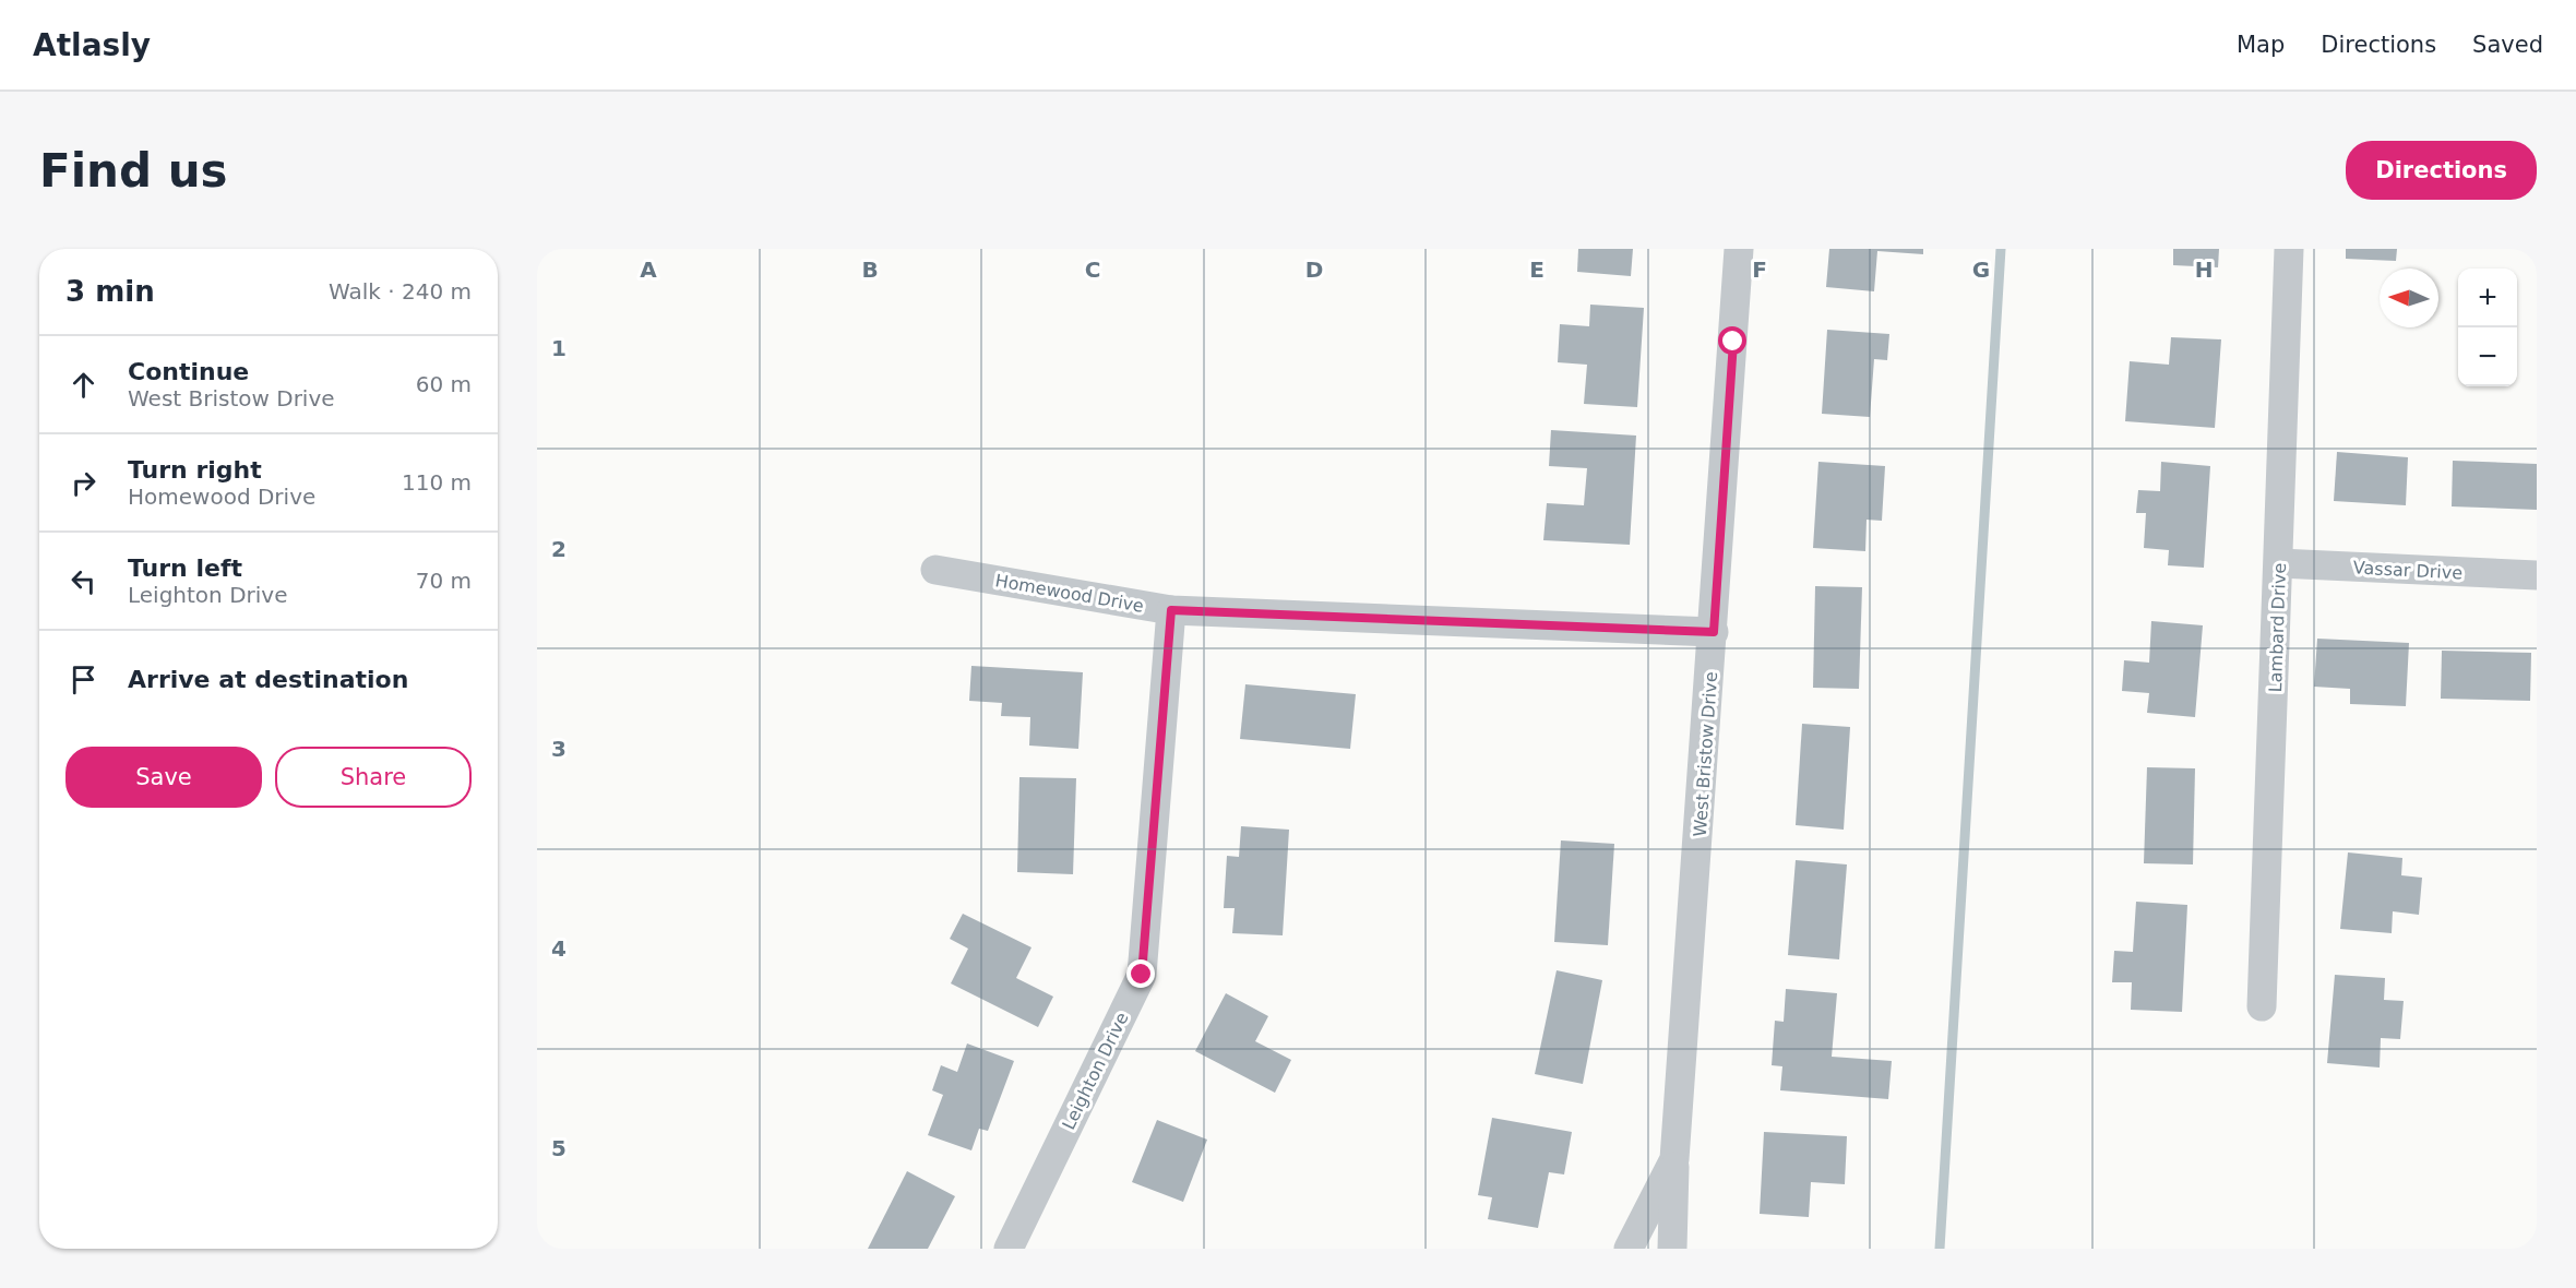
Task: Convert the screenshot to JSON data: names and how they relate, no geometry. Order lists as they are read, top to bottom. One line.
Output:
{"streets":{"street":["Vassar Drive","Homewood Drive","Lambard Drive","West Bristow Drive","Leighton Drive"]},"crossings":[["Vassar Drive","Lambard Drive"],["Homewood Drive","West Bristow Drive"],["Homewood Drive","Leighton Drive"]],"north":"left","page":{"header":"Atlasly","nav":["Map","Directions","Saved"],"buttons":["Directions",["Save","Share"]],"title":"Find us","heading":["3 min","Walk · 240 m"],"map_buttons":["+","−"],"list":[["Continue","West Bristow Drive","60 m"],["Turn right","Homewood Drive","110 m"],["Turn left","Leighton Drive","70 m"],"Arrive at destination"]},"grid":{"columns":["A","B","C","D","E","F","G","H"],"rows":["1","2","3","4","5"]}}
